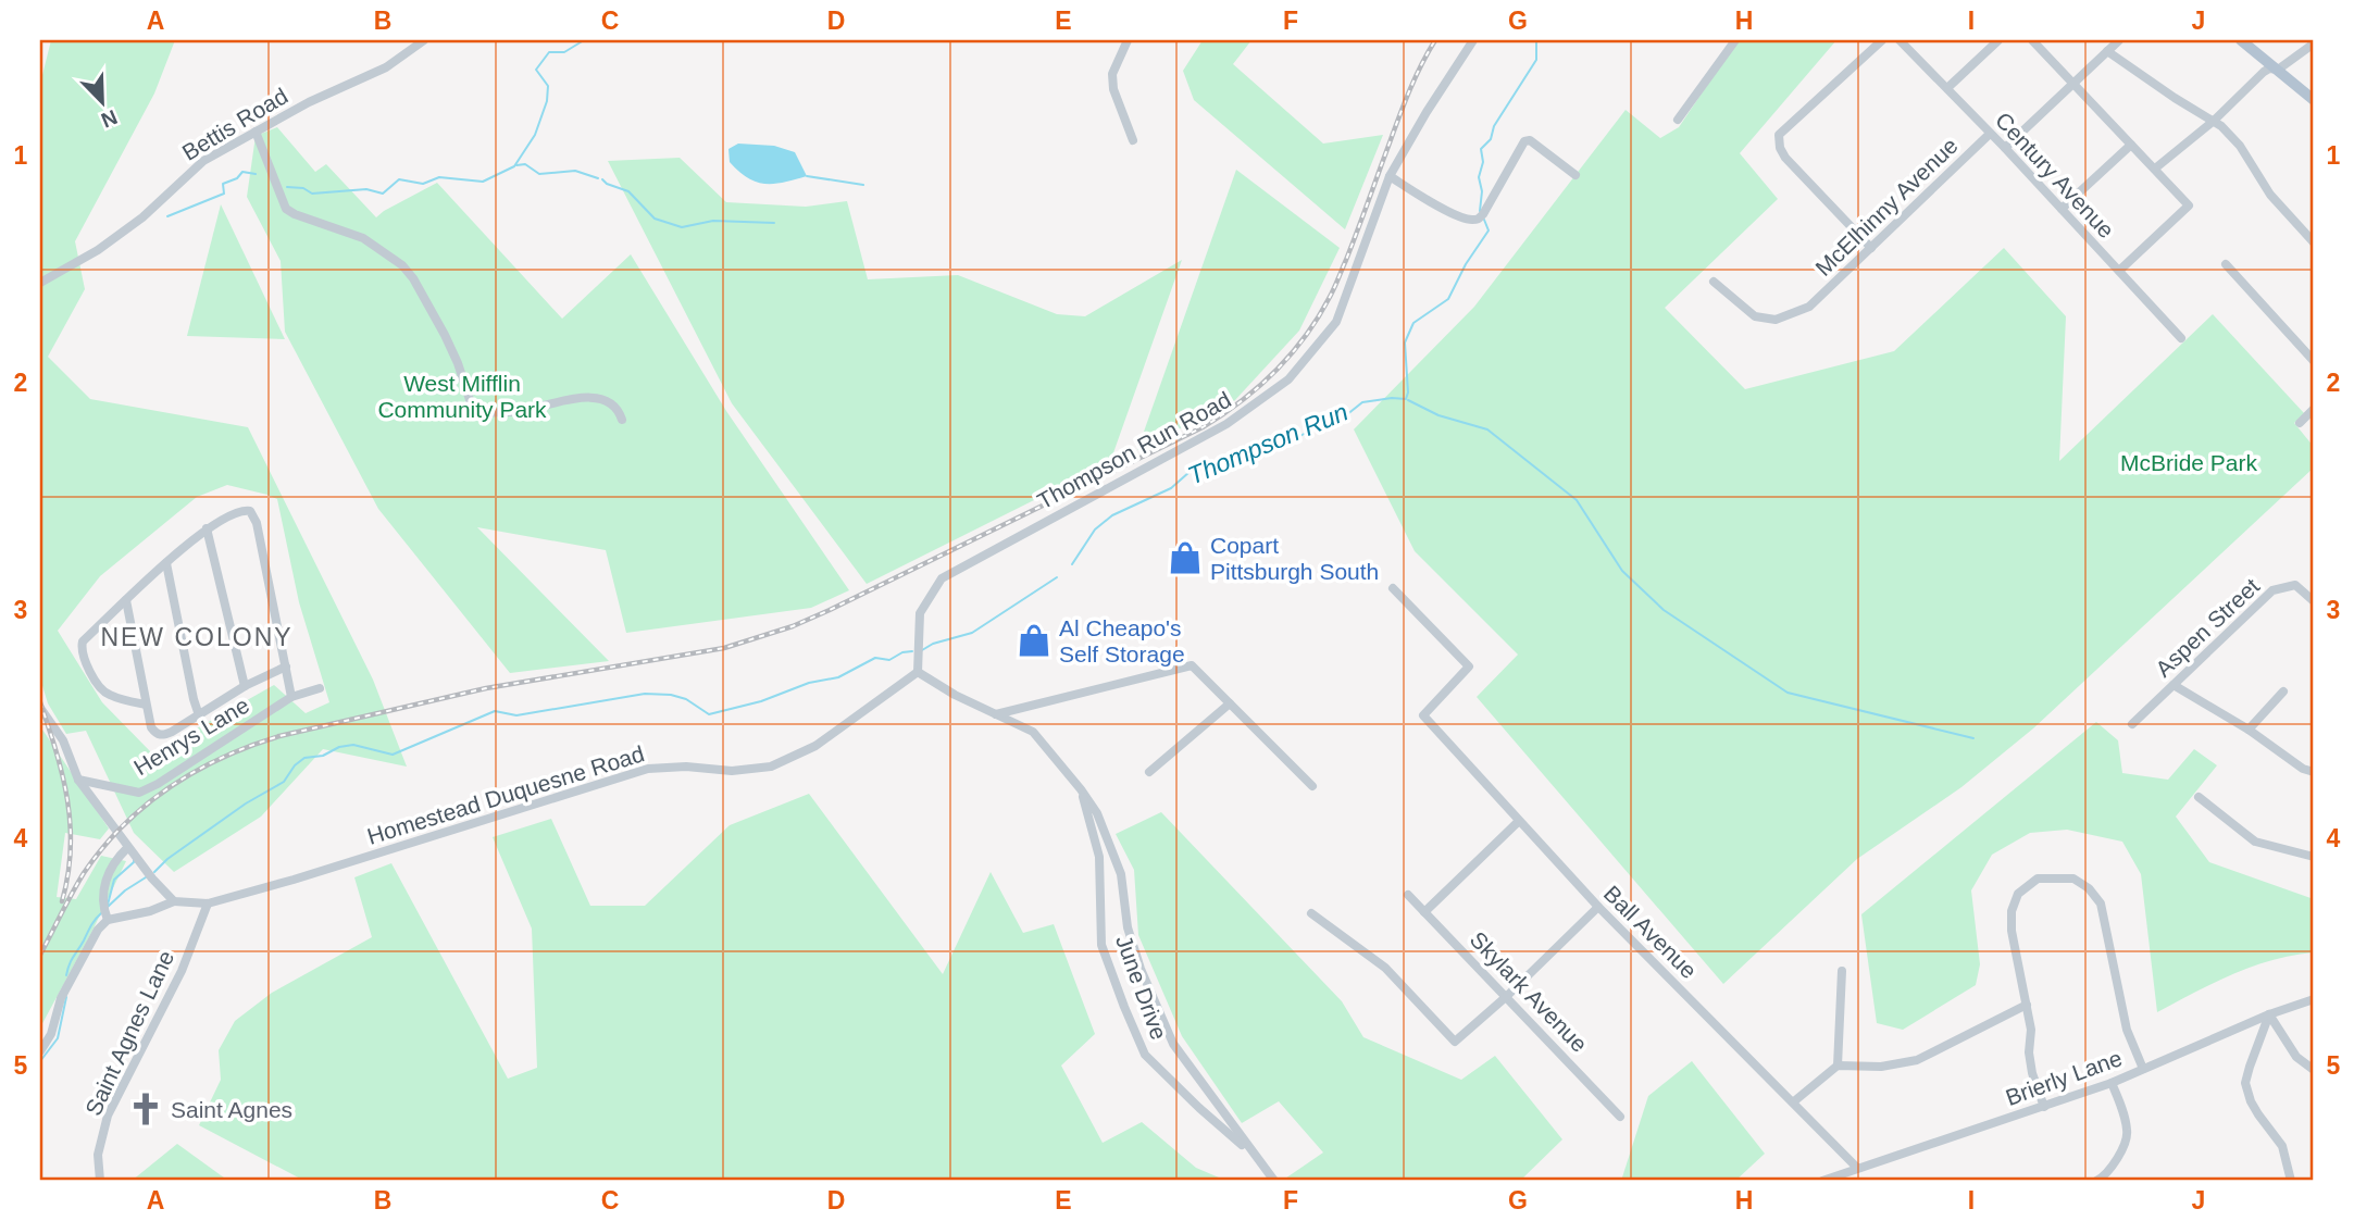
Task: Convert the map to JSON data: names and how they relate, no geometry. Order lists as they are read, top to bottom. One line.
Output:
{"streets":{"street":["Bettis Road","Century Avenue","McElhinny Avenue","Thompson Run Road","Aspen Street","Henrys Lane","Homestead Duquesne Road","Ball Avenue","June Drive","Skylark Avenue","Saint Agnes Lane","Brierly Lane"]},"crossings":[["Century Avenue","McElhinny Avenue"],["Thompson Run Road","Homestead Duquesne Road"],["Homestead Duquesne Road","Saint Agnes Lane"],["Ball Avenue","Brierly Lane"]],"districts":["NEW COLONY"],"water":["Thompson Run"],"parks":["West Mifflin Community Park","McBride Park"],"places":{"shop":["Copart Pittsburgh South","Al Cheapo's Self Storage"],"church":["Saint Agnes"]},"north":"bottom right","grid":{"columns":["A","B","C","D","E","F","G","H","I","J"],"rows":["1","2","3","4","5"]}}
